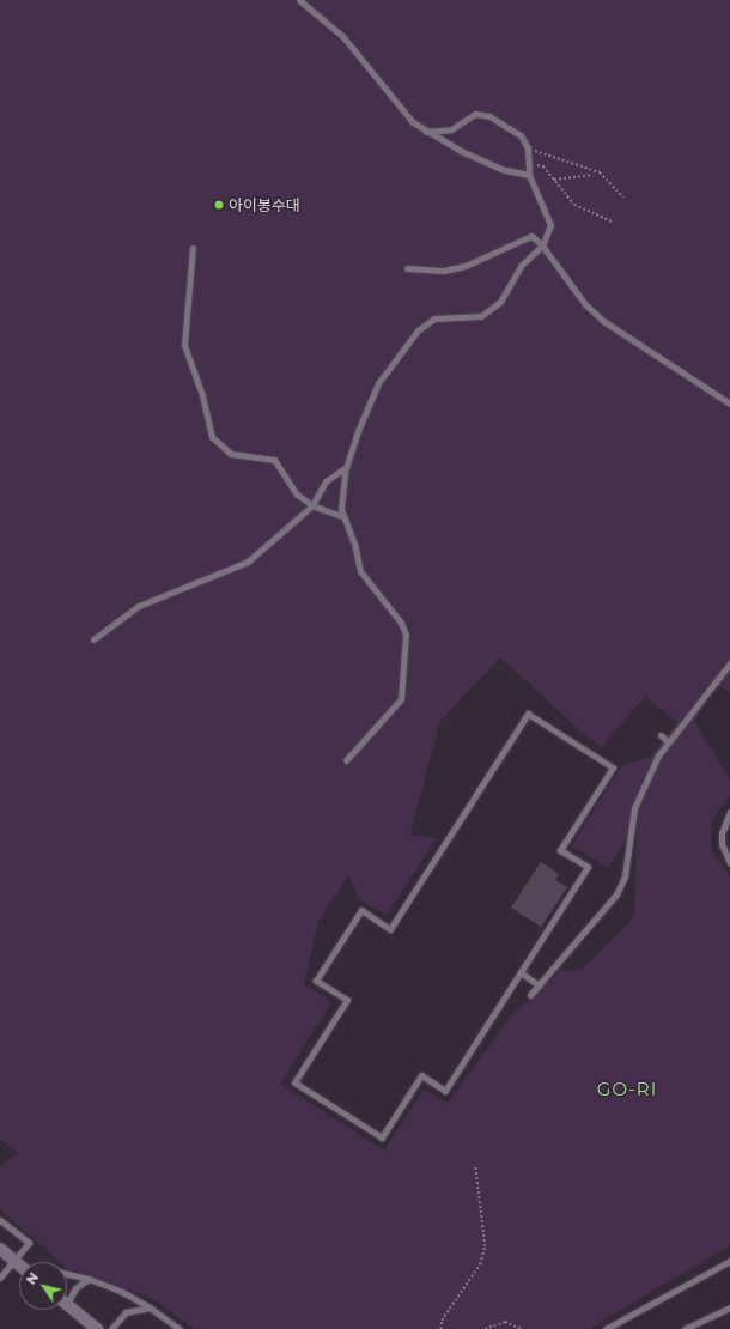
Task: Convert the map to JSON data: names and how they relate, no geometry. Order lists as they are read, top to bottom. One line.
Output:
{"districts":["GO-RI"],"places":["아이봉수대"],"north":"top left"}
